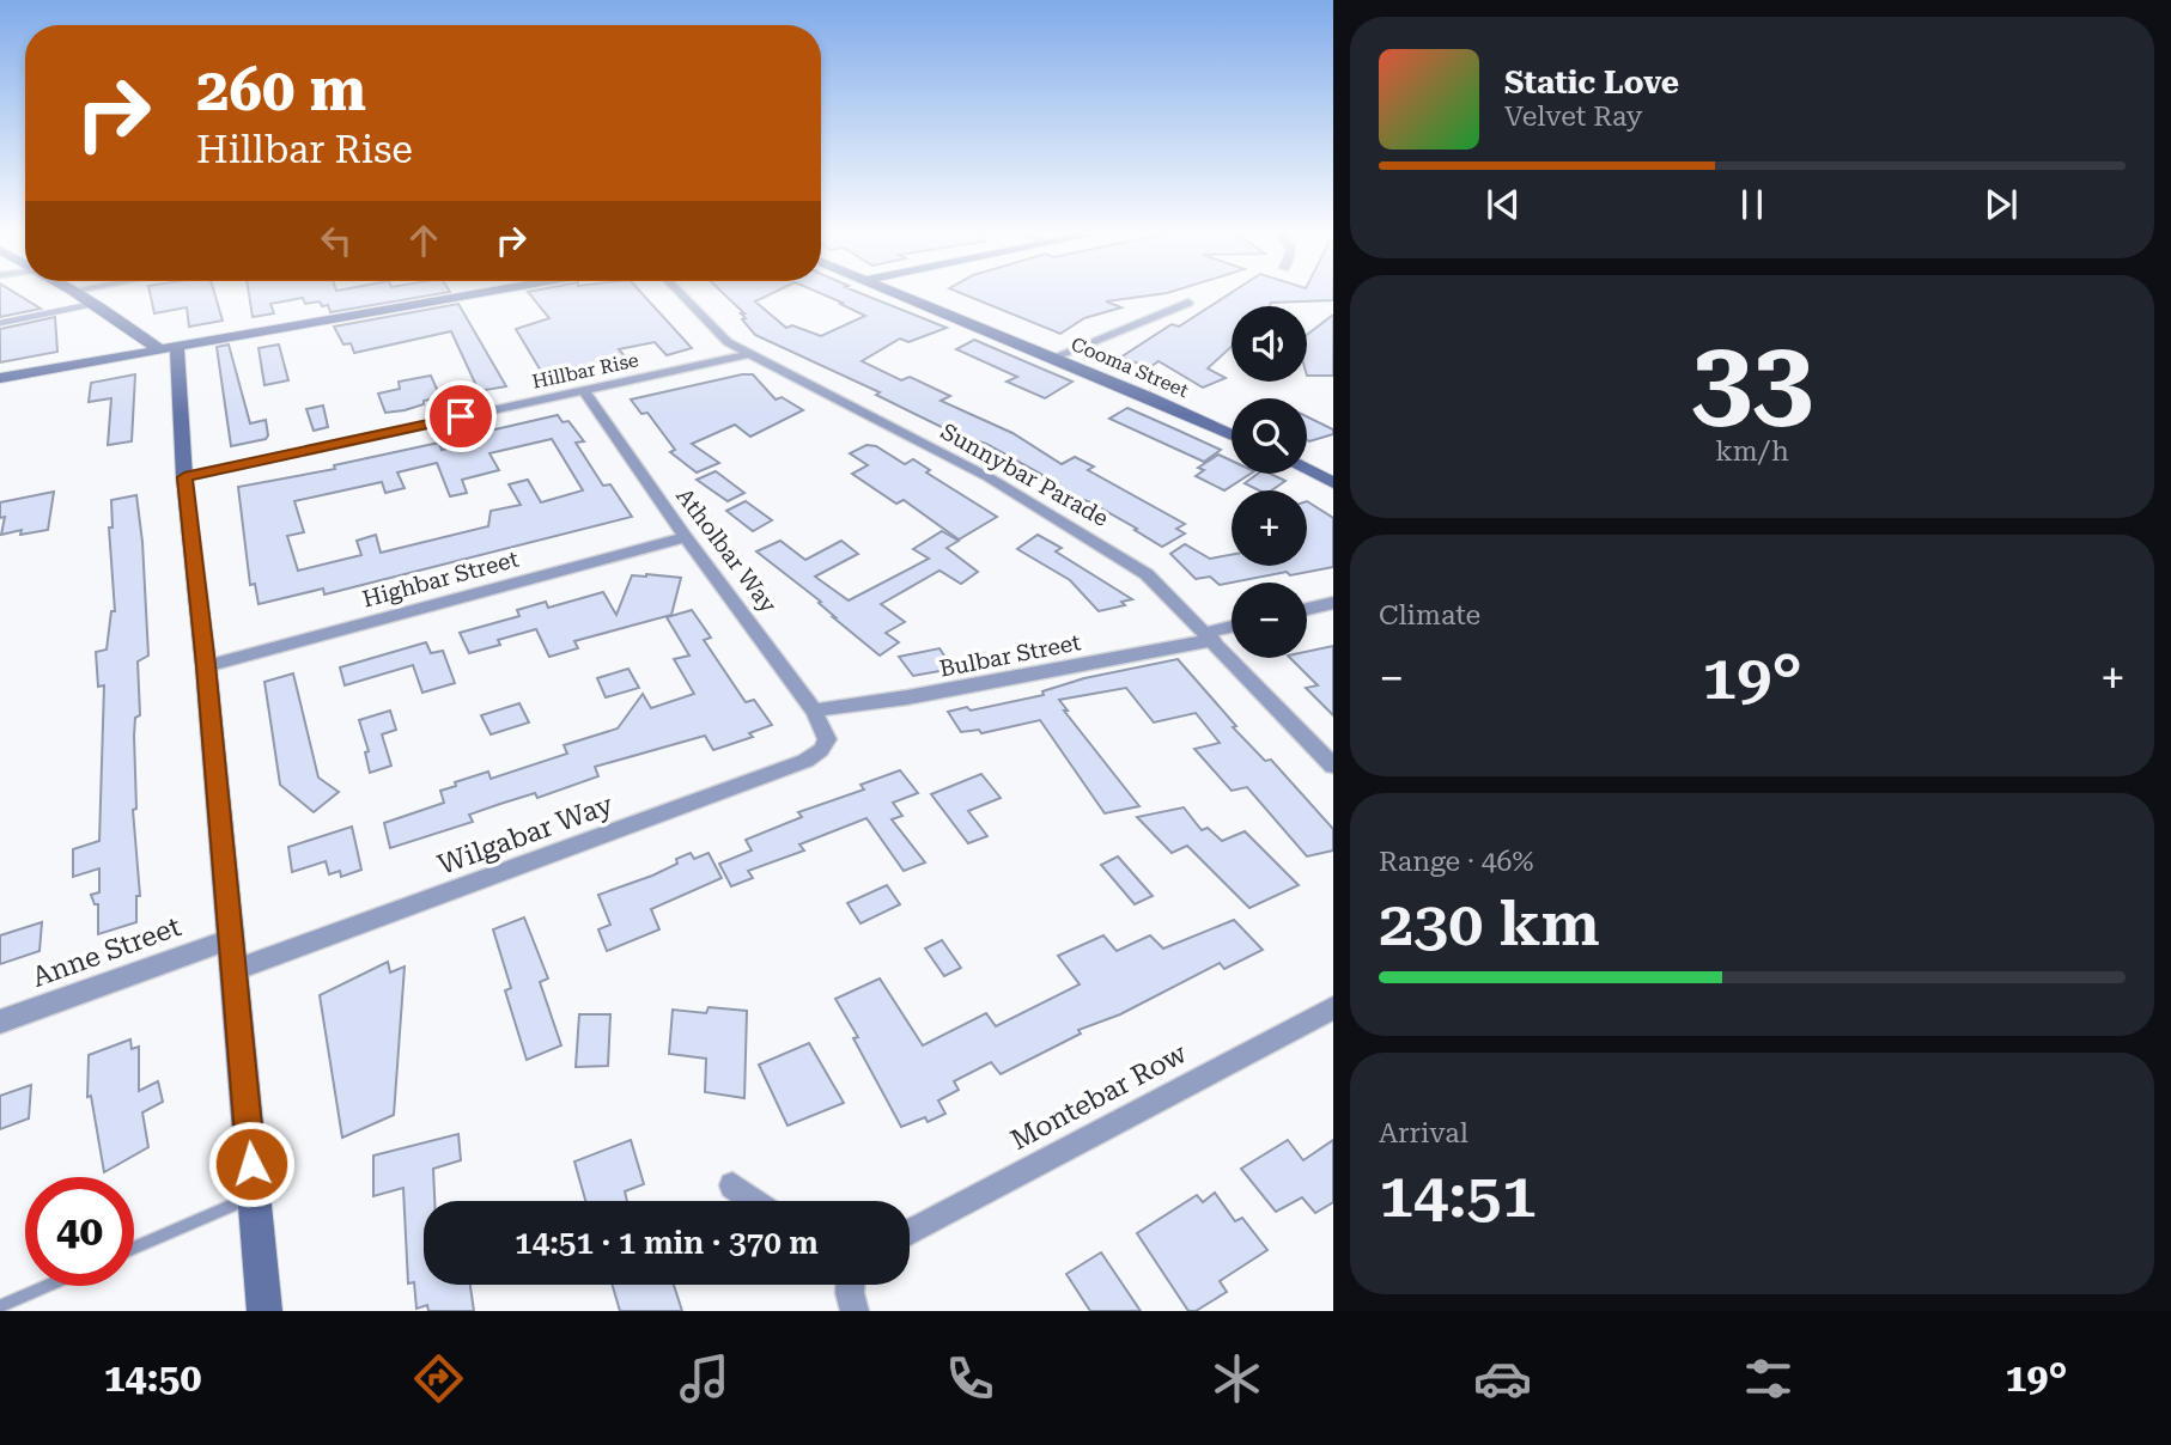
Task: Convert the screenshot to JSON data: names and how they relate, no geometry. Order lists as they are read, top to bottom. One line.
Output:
{"streets":{"street":["Cooma Street","Hillbar Rise","Sunnybar Parade","Atholbar Way","Highbar Street","Bulbar Street","Wilgabar Way","Anne Street","Montebar Row"]},"crossings":[["Hillbar Rise","Sunnybar Parade"],["Hillbar Rise","Atholbar Way"],["Sunnybar Parade","Bulbar Street"],["Atholbar Way","Highbar Street"],["Atholbar Way","Bulbar Street"],["Atholbar Way","Wilgabar Way"]],"page":{"turn":["260 m","Hillbar Rise"],"song":["Static Love","Velvet Ray"],"tile":[["33","km/h"],"Climate",["Range · 46%","230 km"],["Arrival","14:51"]],"map_buttons":["+","−"],"heat":["−","19°","+"],"limit":"40","trip":"14:51 · 1 min · 370 m","tabs":["14:50","19°"]}}
